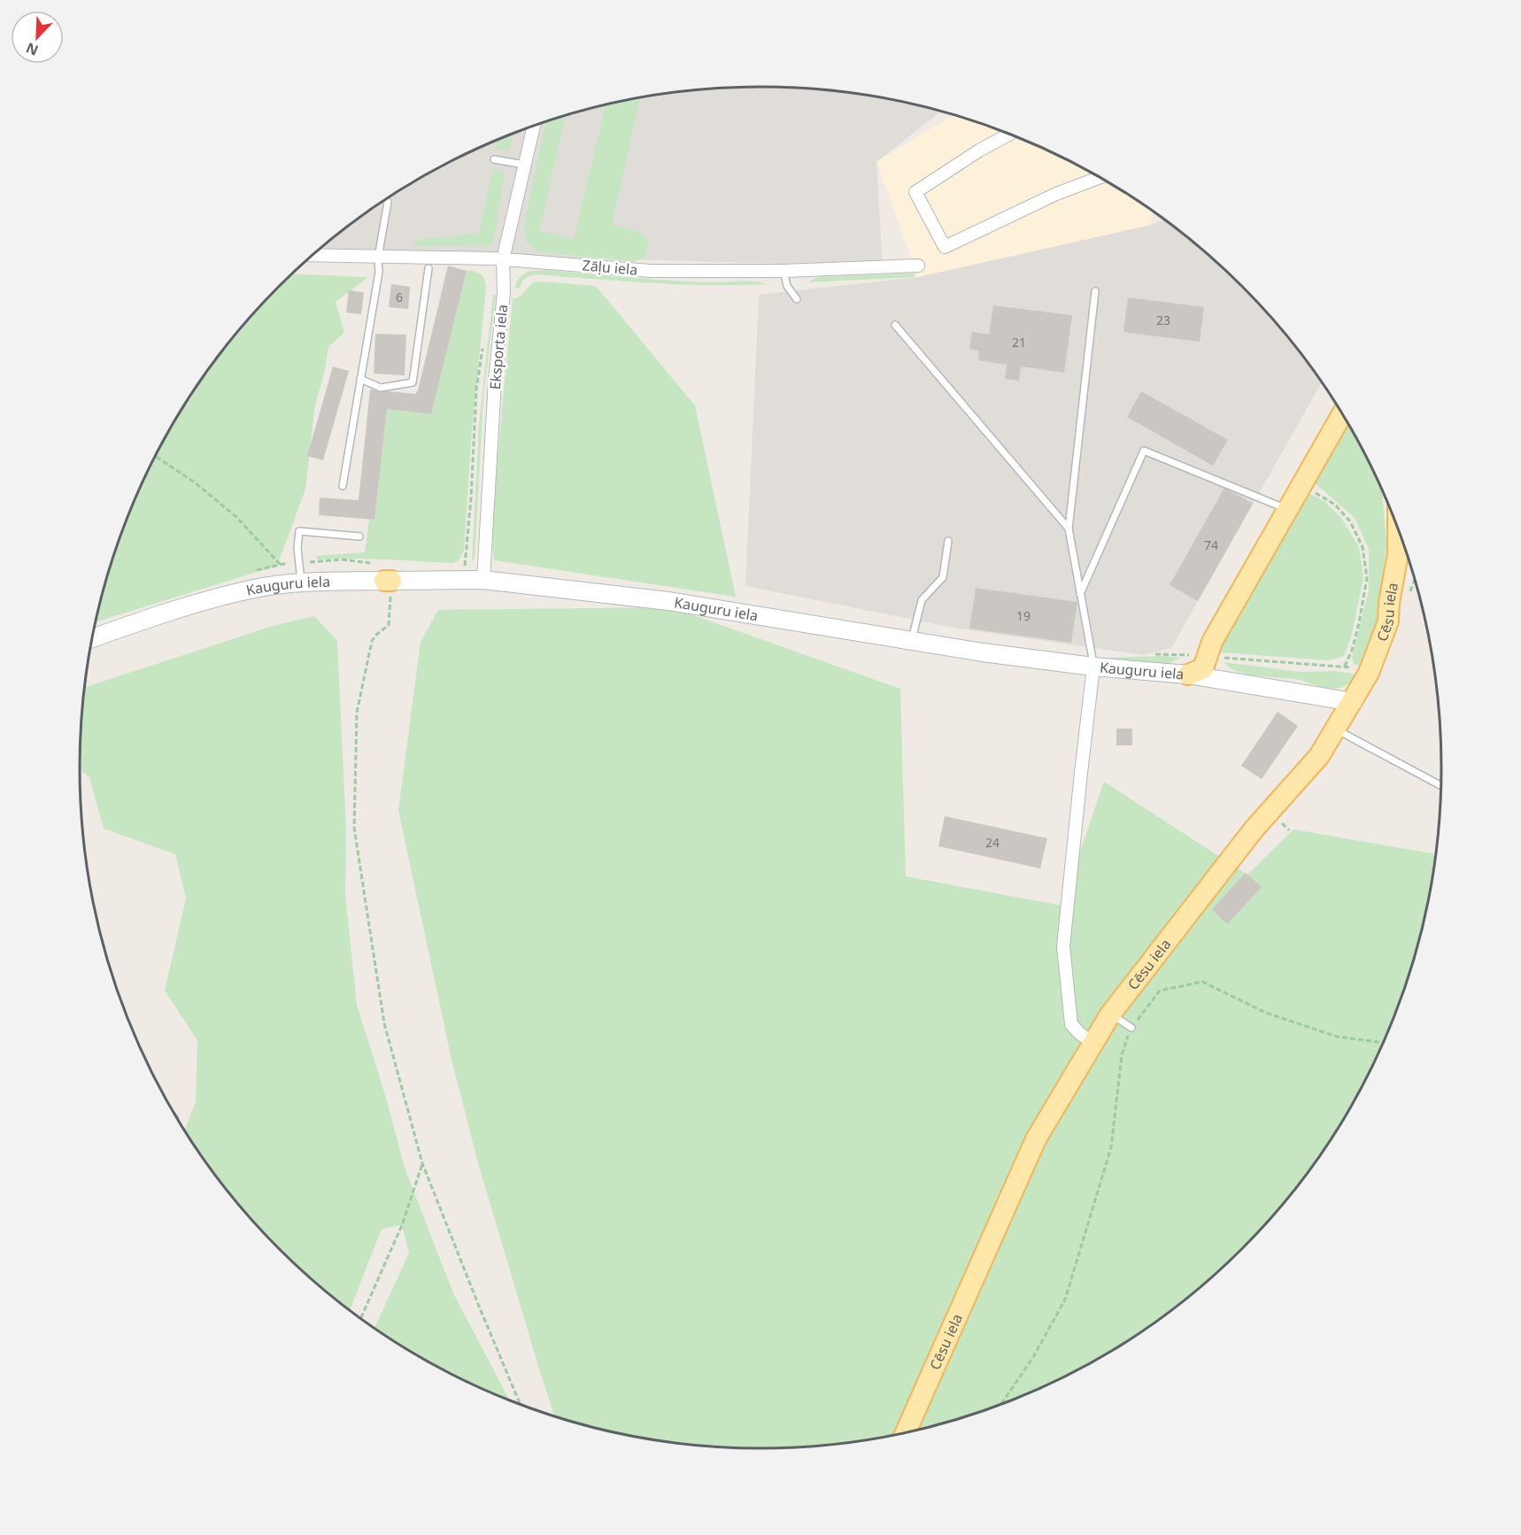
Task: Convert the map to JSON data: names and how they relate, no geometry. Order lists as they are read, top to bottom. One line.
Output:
{"streets":{"main road":["Kauguru iela","Cēsu iela"],"street":["Zāļu iela","Eksporta iela"]},"crossings":[["Zāļu iela","Eksporta iela"],["Eksporta iela","Kauguru iela"],["Kauguru iela","Cēsu iela"]],"house_numbers":["6","23","21","74","19","24"],"north":"bottom left"}
